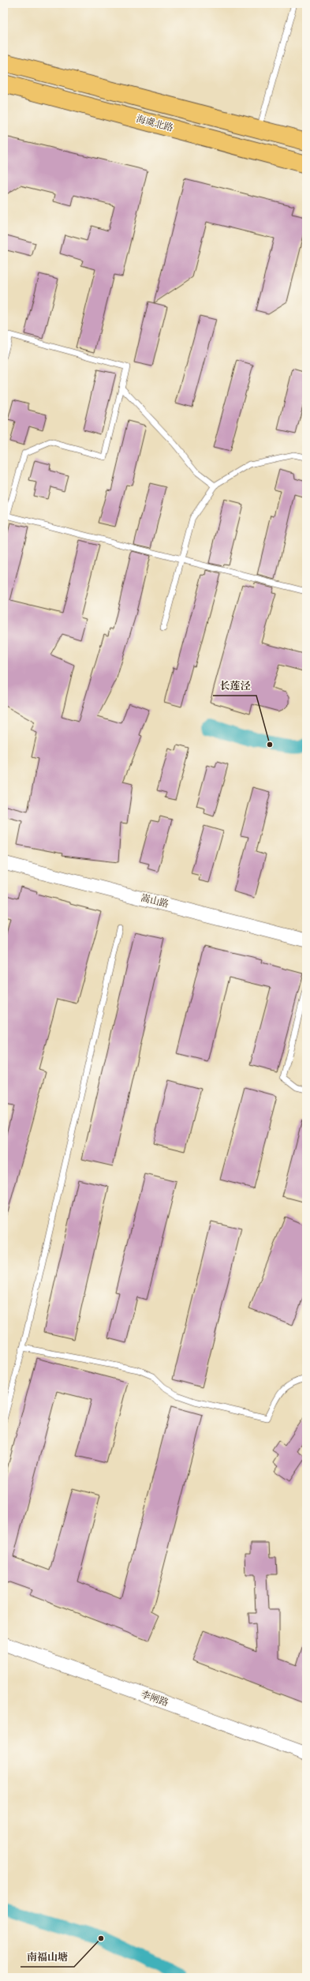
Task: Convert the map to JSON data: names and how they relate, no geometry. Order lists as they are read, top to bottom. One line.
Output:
{"streets":{"main road":["海虞北路"],"street":["嵩山路","李闸路"]},"places":["长莲泾","南福山塘"]}
